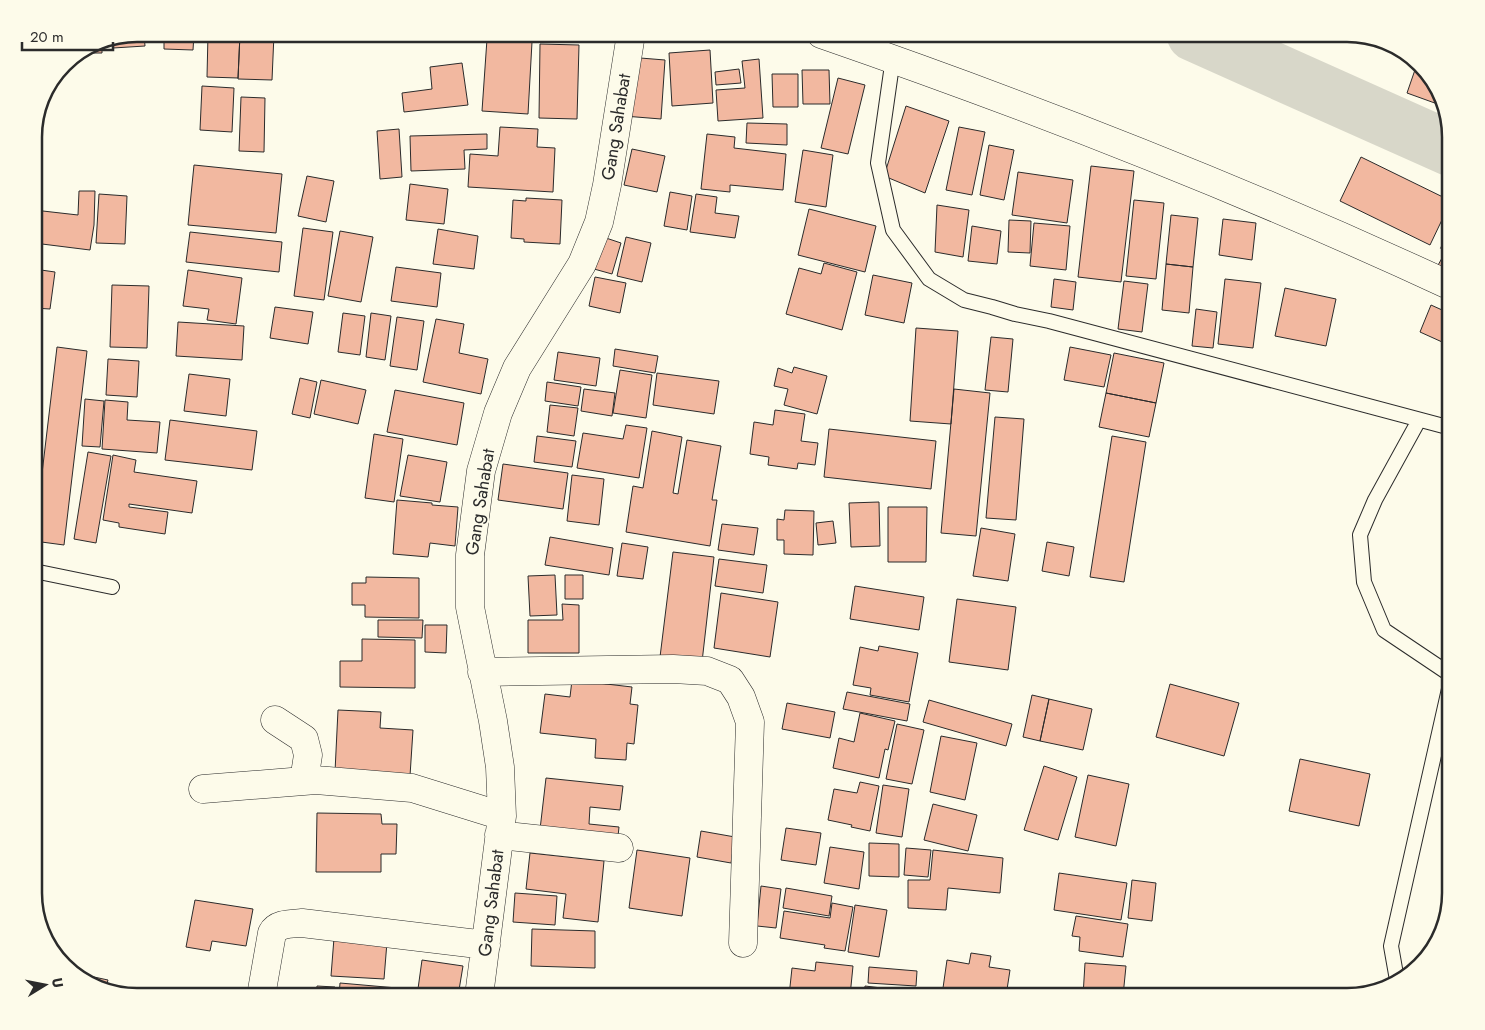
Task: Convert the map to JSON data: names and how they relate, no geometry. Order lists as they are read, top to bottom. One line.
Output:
{"streets":{"street":["Gang Sahabat"]},"scale_bar":"20 m","north":"right"}
